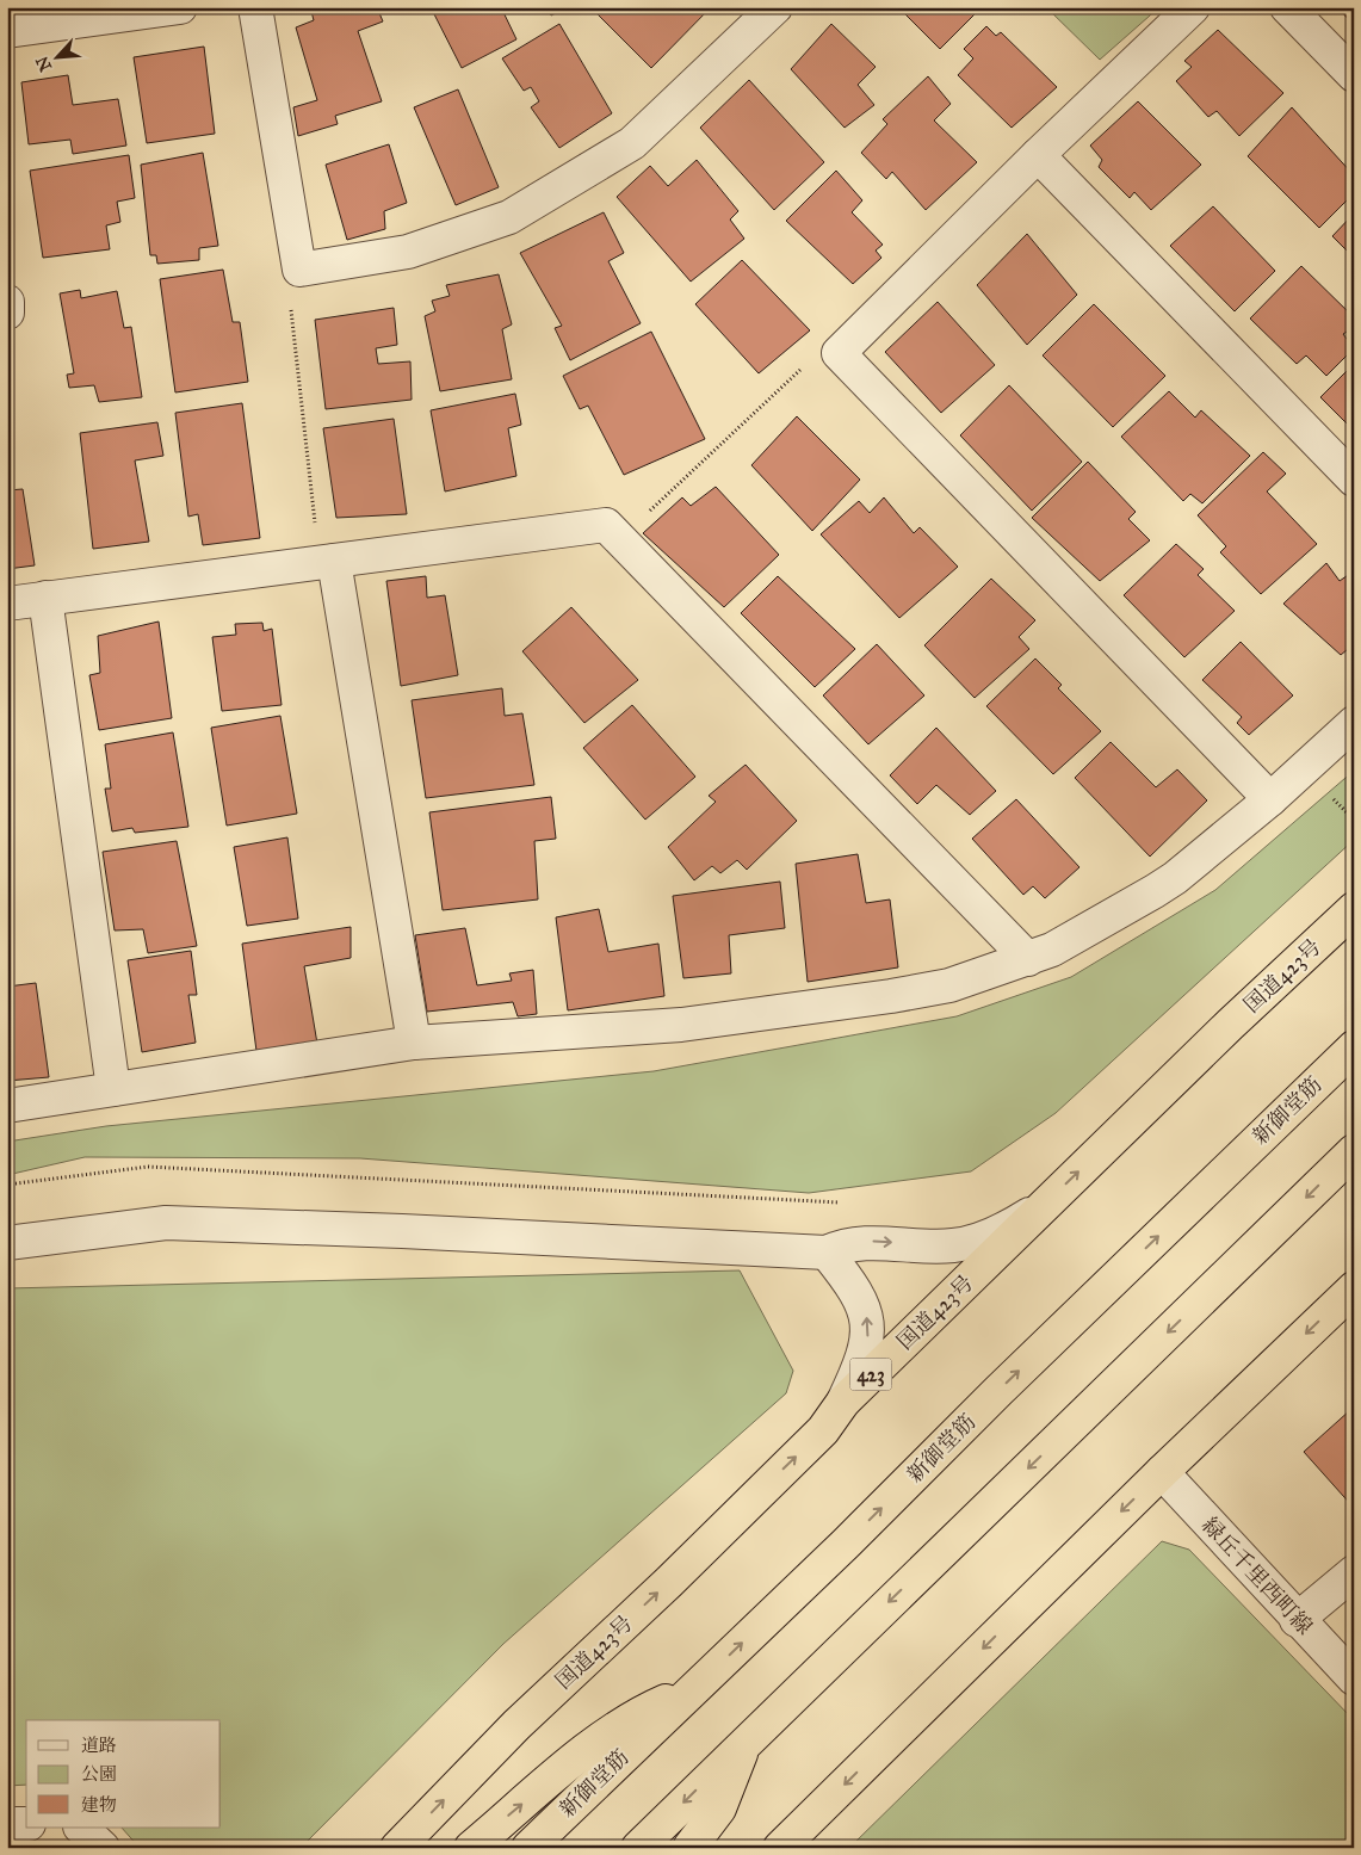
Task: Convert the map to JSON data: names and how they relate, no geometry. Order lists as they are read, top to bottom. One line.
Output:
{"streets":{"highway":["国道423号","新御堂筋","423"],"street":["緑丘千里西町線"]},"legend":["道路","公園","建物"],"north":"bottom left"}
